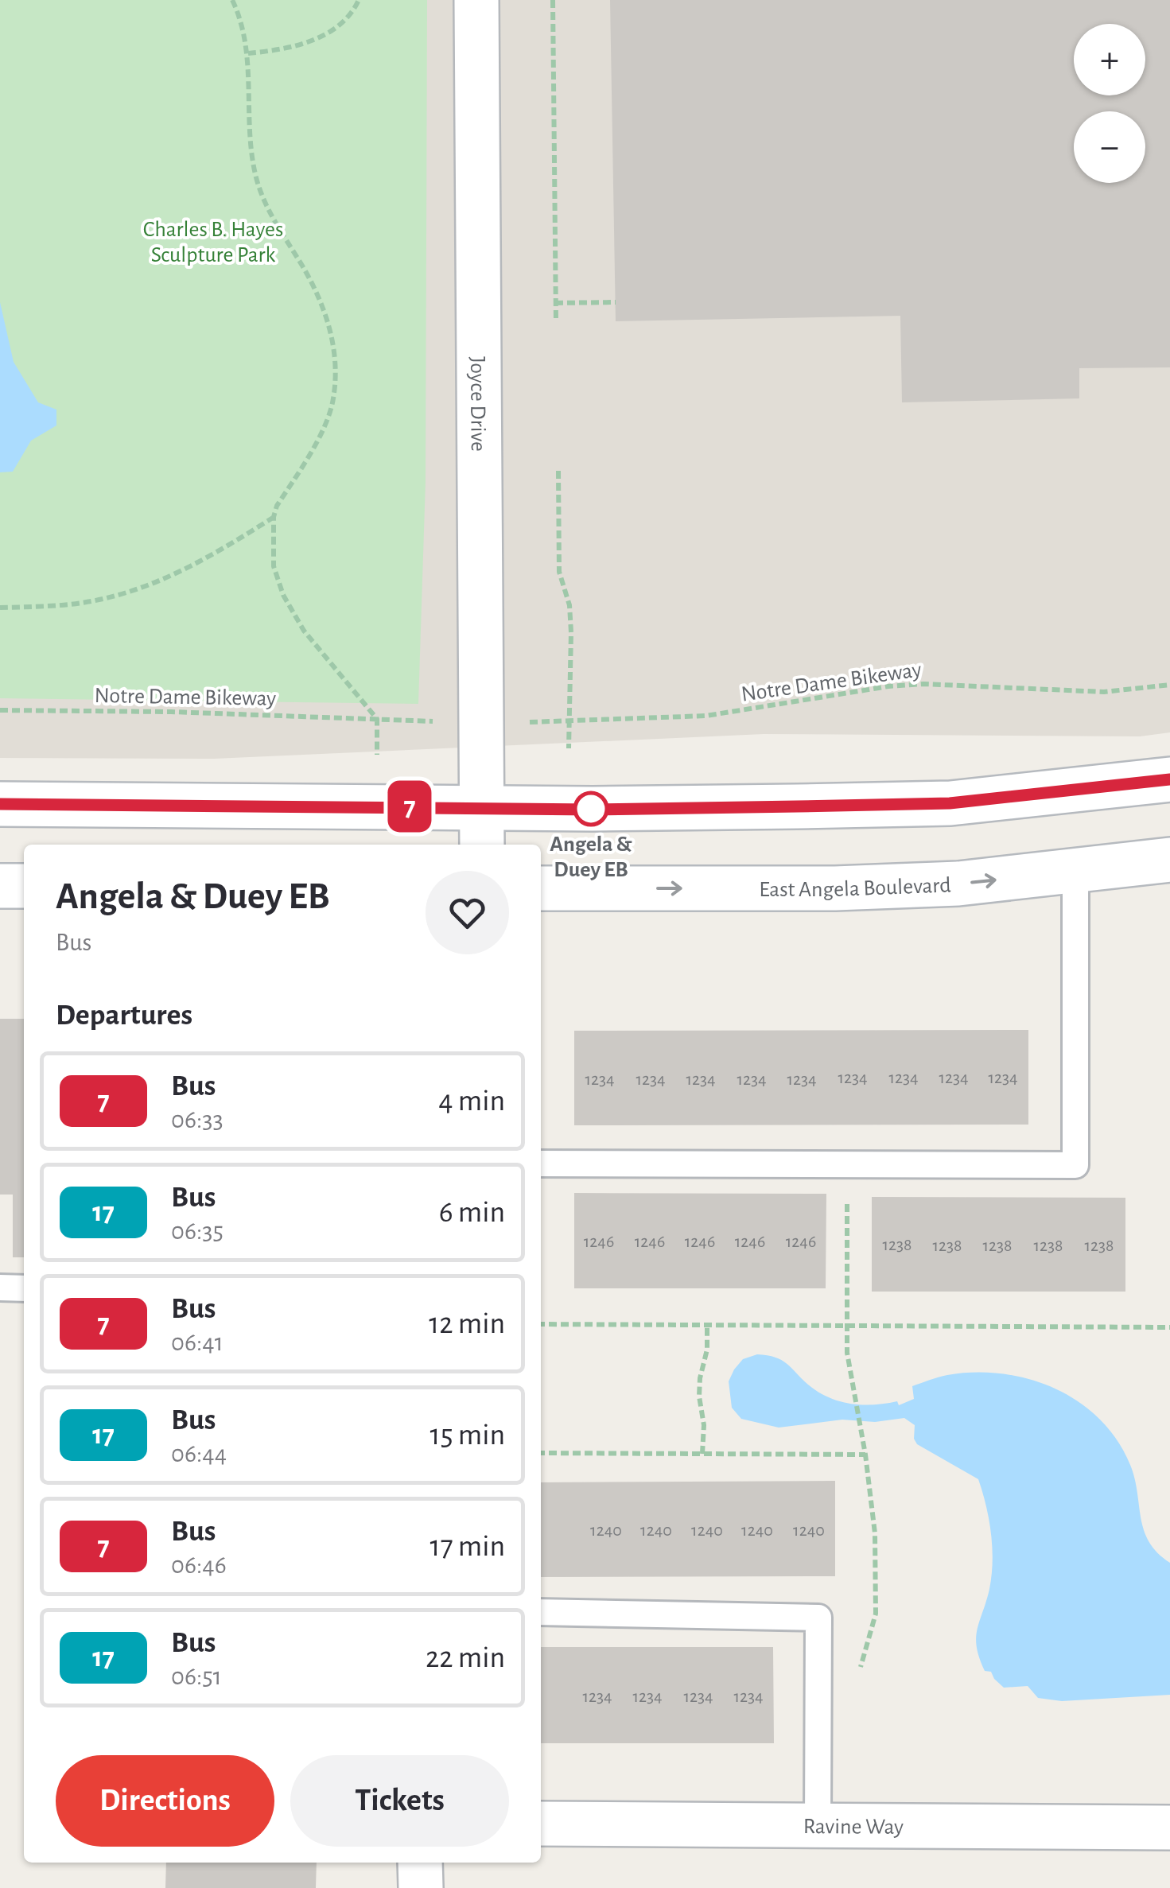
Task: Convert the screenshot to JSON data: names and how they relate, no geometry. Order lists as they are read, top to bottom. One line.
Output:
{"streets":{"main road":["Joyce Drive","East Angela Boulevard","Ravine Way"],"path":["Notre Dame Bikeway"]},"parks":["Charles B. Hayes Sculpture Park"],"places":["Angela & Duey EB"],"lines":["bus line 7"],"house_numbers":["1234","1234","1234","1234","1234","1234","1234","1234","1234","1246","1246","1246","1246","1246","1238","1238","1238","1238","1238","1240","1240","1240","1240","1240","1234","1234","1234","1234"],"page":{"on_map":"7","map_buttons":["+","−"],"heading":[["Angela & Duey EB","Bus"],"Departures"],"list":[{"mark":"7","name":"Bus","note":"06:33","value":"4 min"},{"mark":"17","name":"Bus","note":"06:35","value":"6 min"},{"mark":"7","name":"Bus","note":"06:41","value":"12 min"},{"mark":"17","name":"Bus","note":"06:44","value":"15 min"},{"mark":"7","name":"Bus","note":"06:46","value":"17 min"},{"mark":"17","name":"Bus","note":"06:51","value":"22 min"}],"buttons":["Directions","Tickets"]}}
